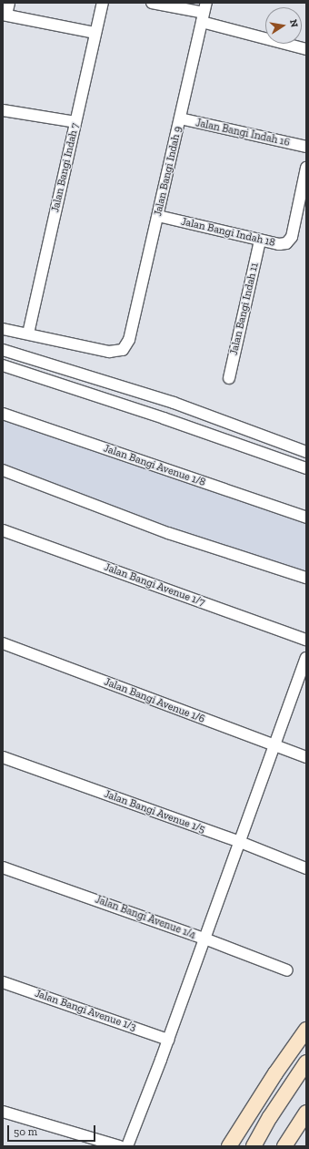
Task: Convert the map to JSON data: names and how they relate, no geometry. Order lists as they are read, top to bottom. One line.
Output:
{"streets":{"street":["Jalan Bangi Indah 16","Jalan Bangi Indah 7","Jalan Bangi Indah 9","Jalan Bangi Indah 18","Jalan Bangi Indah 11","Jalan Bangi Avenue 1/8","Jalan Bangi Avenue 1/7","Jalan Bangi Avenue 1/6","Jalan Bangi Avenue 1/5","Jalan Bangi Avenue 1/4","Jalan Bangi Avenue 1/3"]},"crossings":[["Jalan Bangi Indah 16","Jalan Bangi Indah 9"],["Jalan Bangi Indah 7","Jalan Bangi Indah 9"],["Jalan Bangi Indah 9","Jalan Bangi Indah 18"],["Jalan Bangi Indah 18","Jalan Bangi Indah 11"]],"scale_bar":"50 m","north":"right"}
